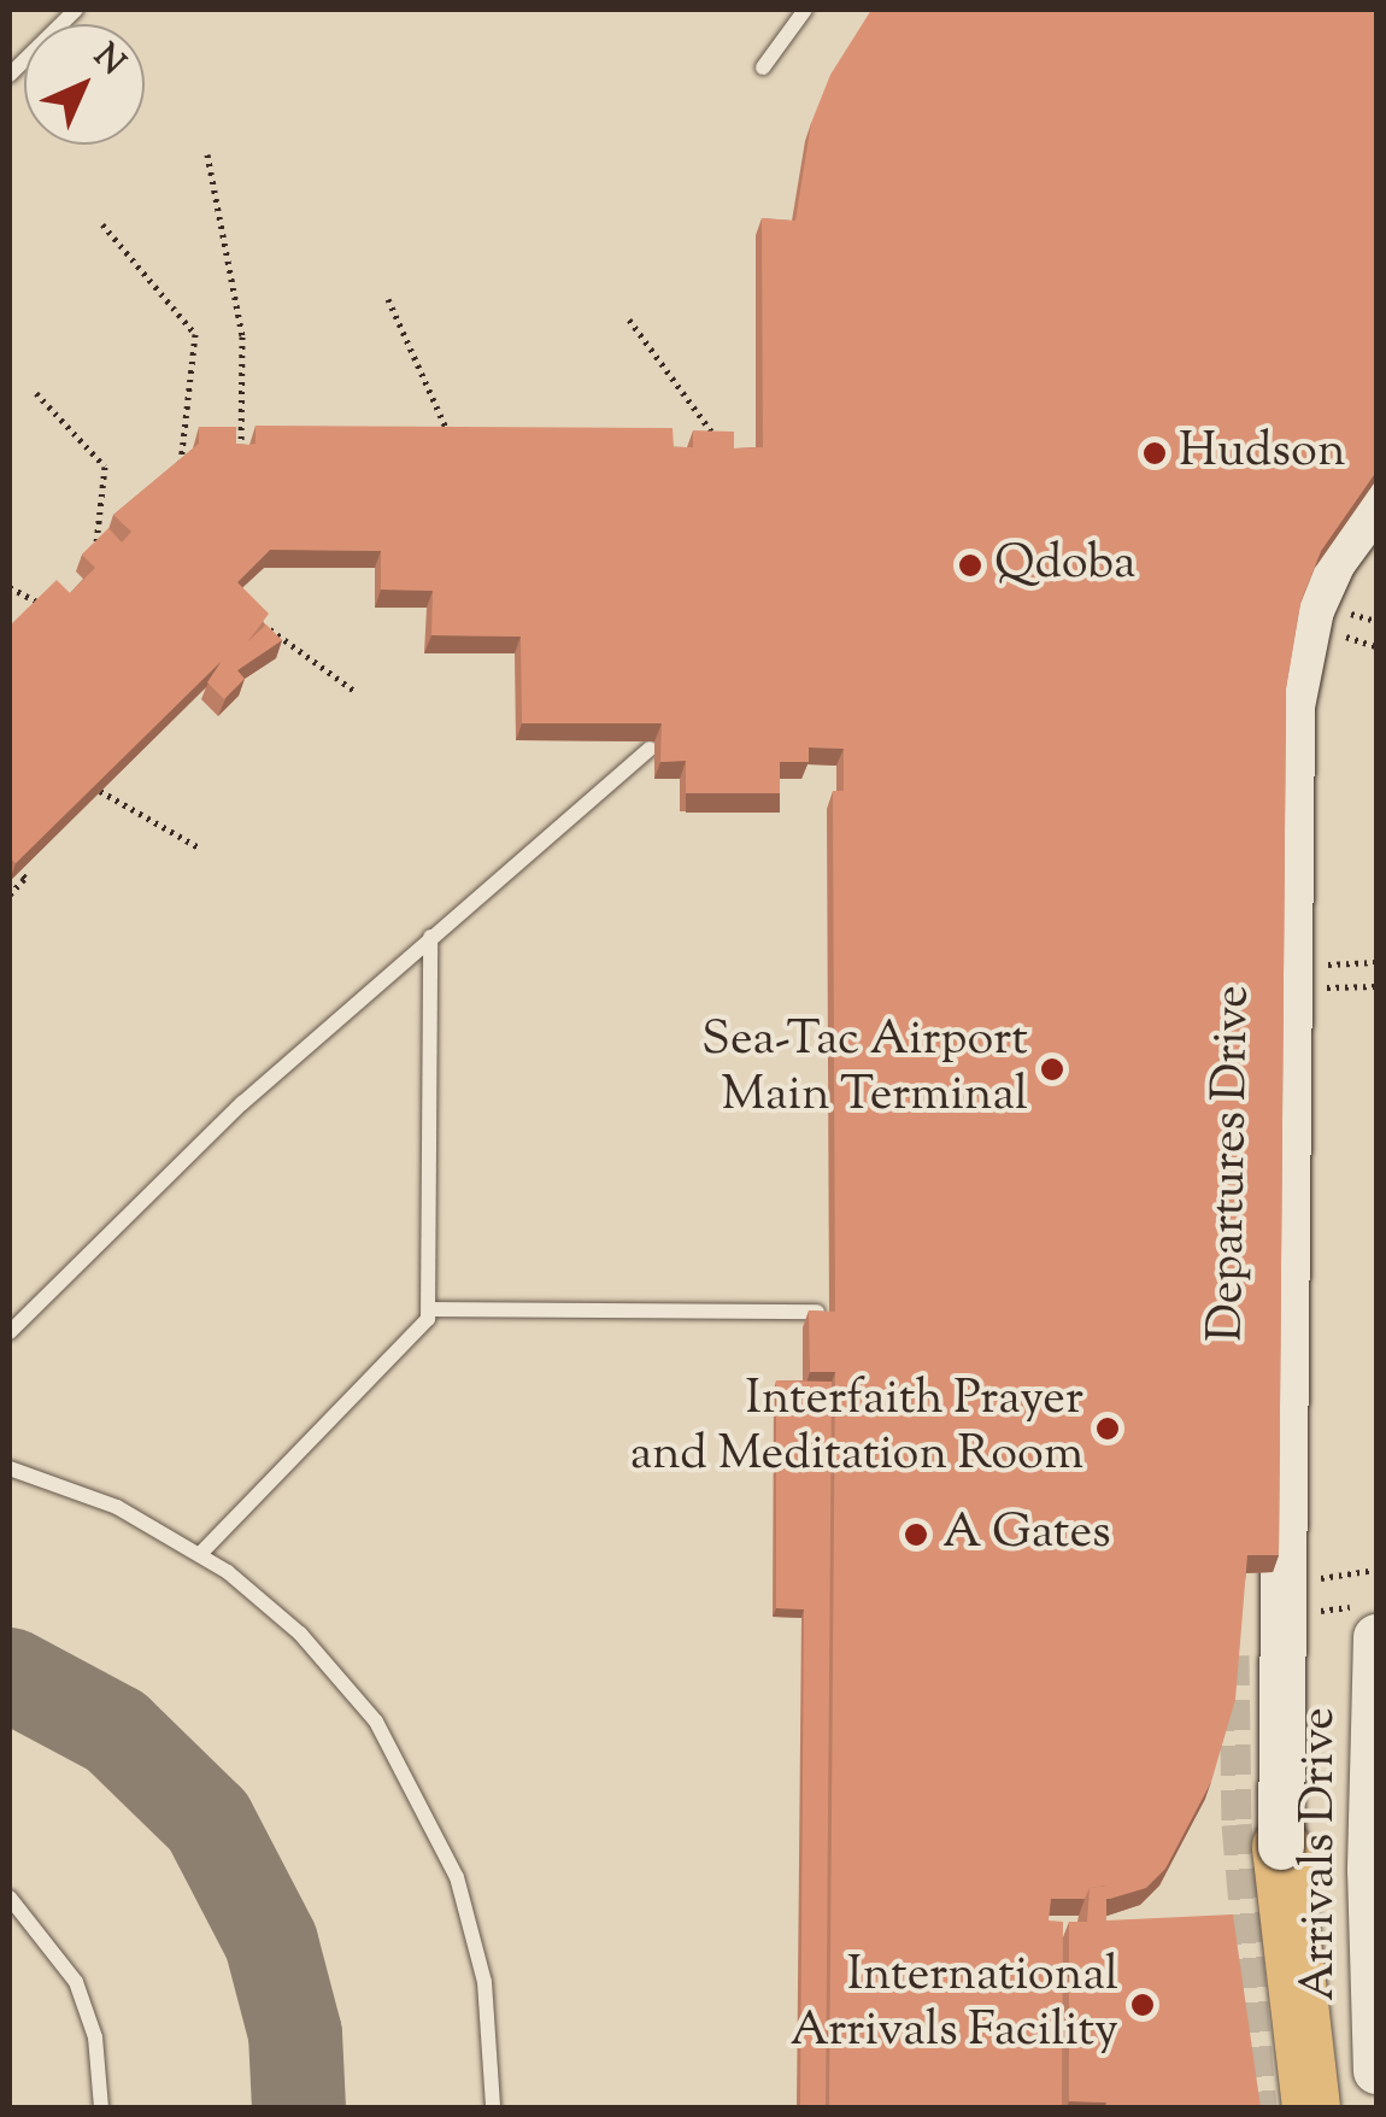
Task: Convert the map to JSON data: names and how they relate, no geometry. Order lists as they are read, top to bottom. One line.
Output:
{"streets":{"main road":["Departures Drive","Arrivals Drive"]},"places":["Hudson","Qdoba","Sea-Tac Airport Main Terminal","Interfaith Prayer and Meditation Room","A Gates","International Arrivals Facility"],"north":"top right"}
